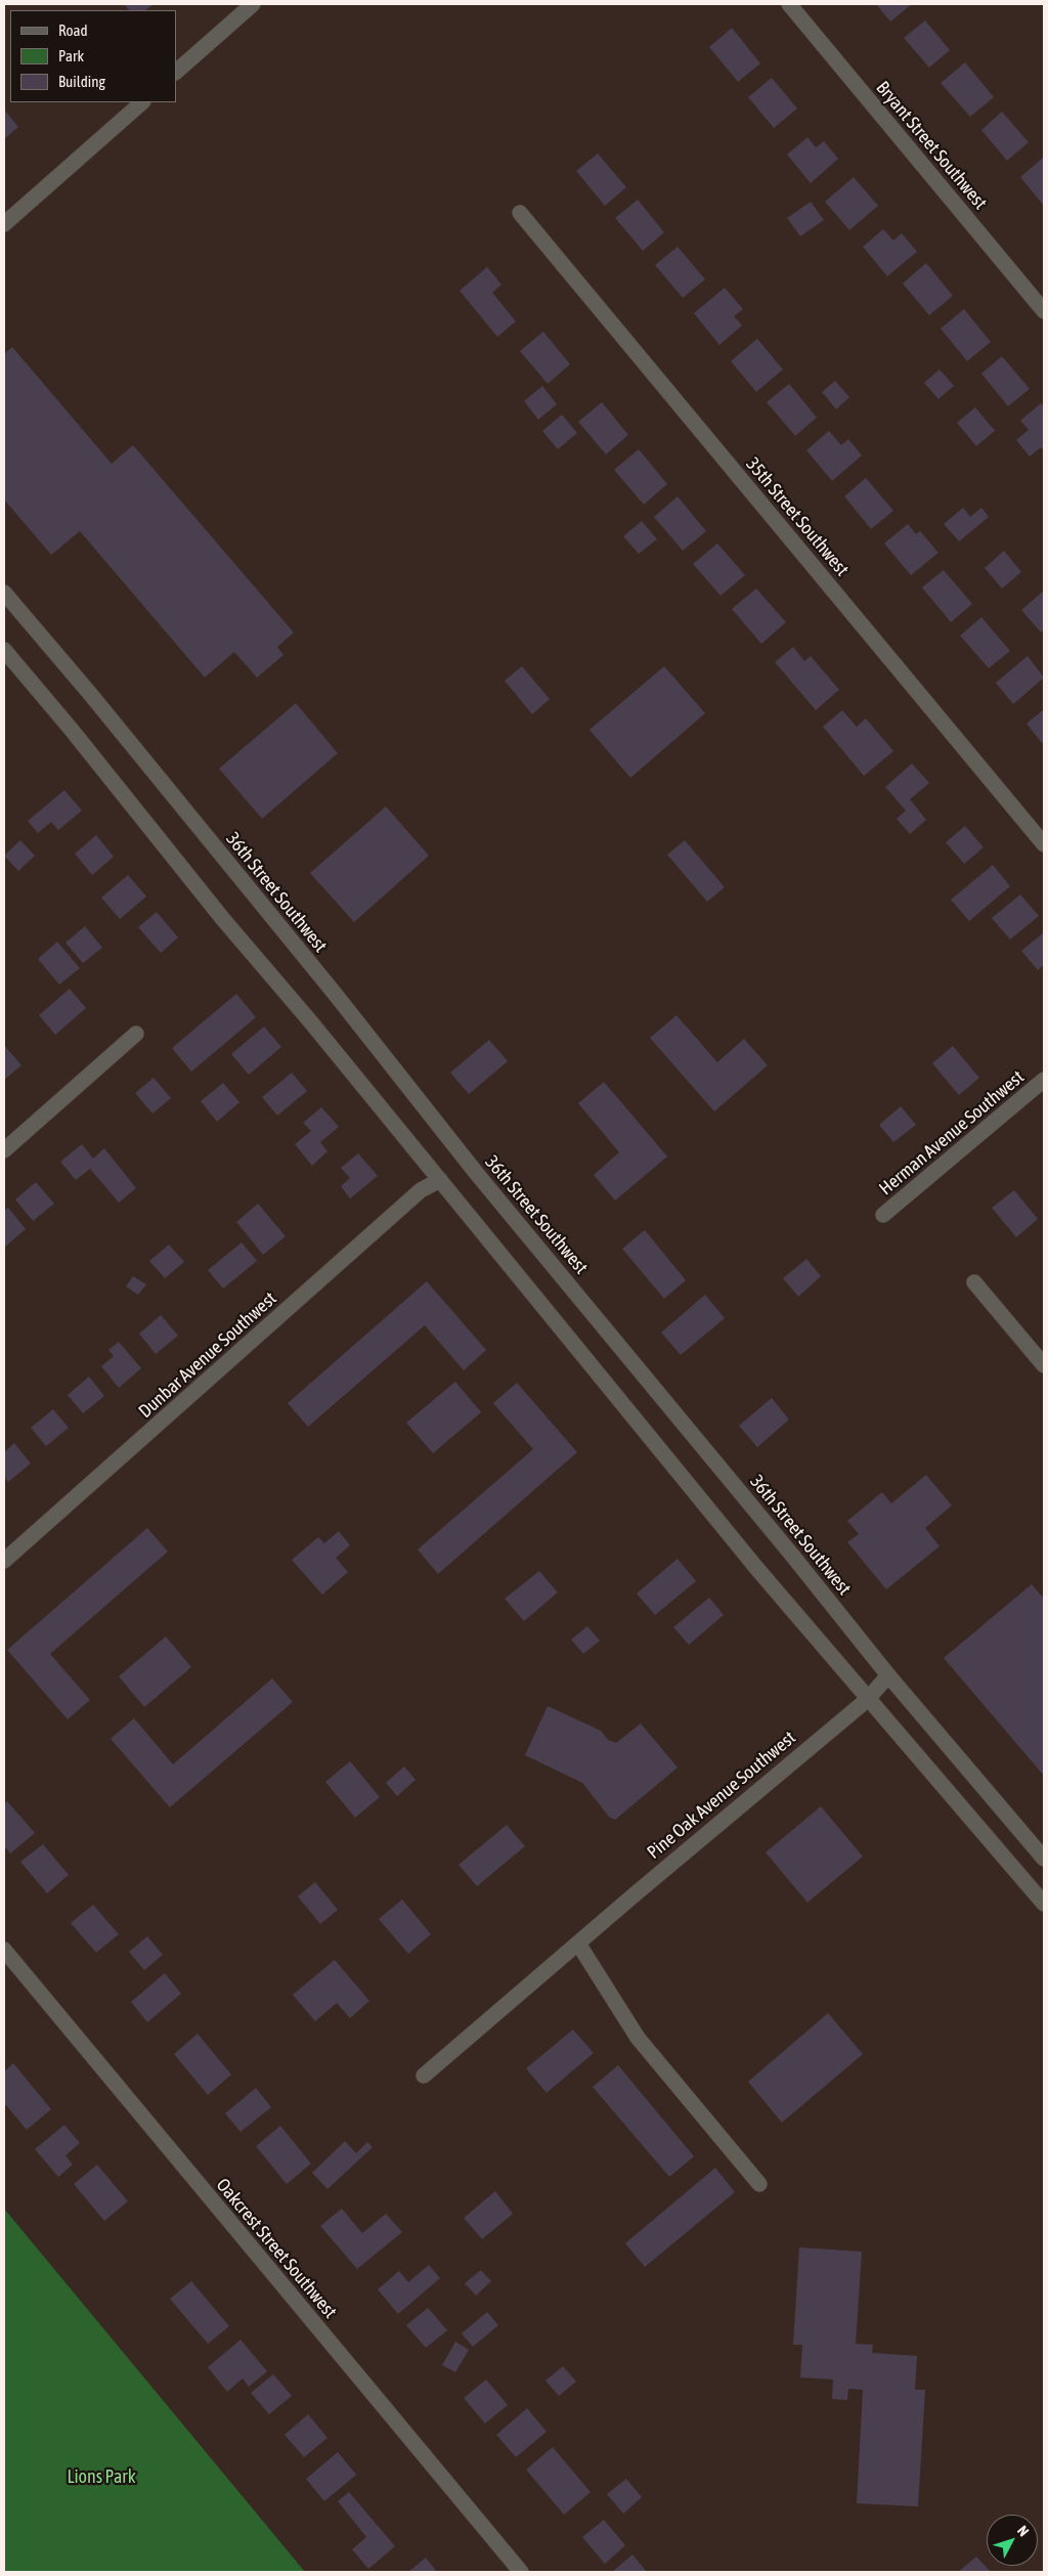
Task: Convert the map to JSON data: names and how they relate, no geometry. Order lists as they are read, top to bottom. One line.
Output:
{"streets":{"street":["Bryant Street Southwest","35th Street Southwest","36th Street Southwest","Herman Avenue Southwest","Dunbar Avenue Southwest","Pine Oak Avenue Southwest","Oakcrest Street Southwest"]},"crossings":[["36th Street Southwest","Pine Oak Avenue Southwest"]],"parks":["Lions Park"],"legend":["Road","Park","Building"],"north":"top right"}
